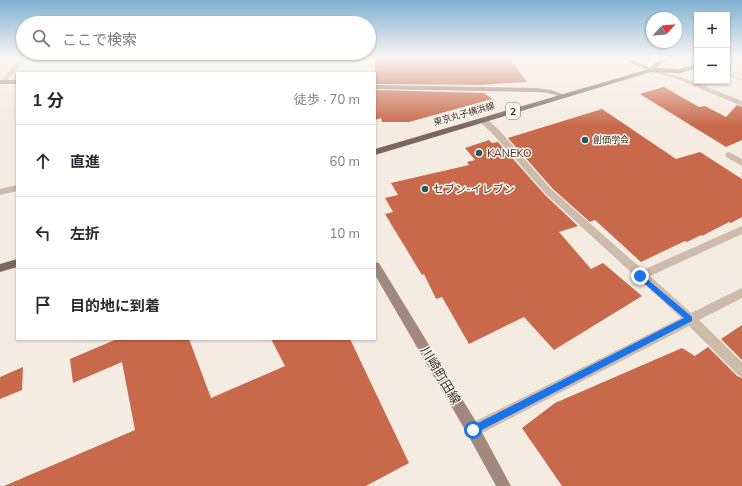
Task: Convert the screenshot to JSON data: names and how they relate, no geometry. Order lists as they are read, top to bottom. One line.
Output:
{"streets":{"main road":["2","東京丸子横浜線"],"street":["川崎町田線"]},"places":["創価学会","KANEKO","セブン-イレブン"],"north":"top right","page":{"map_buttons":["+","−"],"search":"ここで検索","heading":["1 分","徒歩 · 70 m"],"list":[["直進","60 m"],["左折","10 m"],"目的地に到着"]}}
